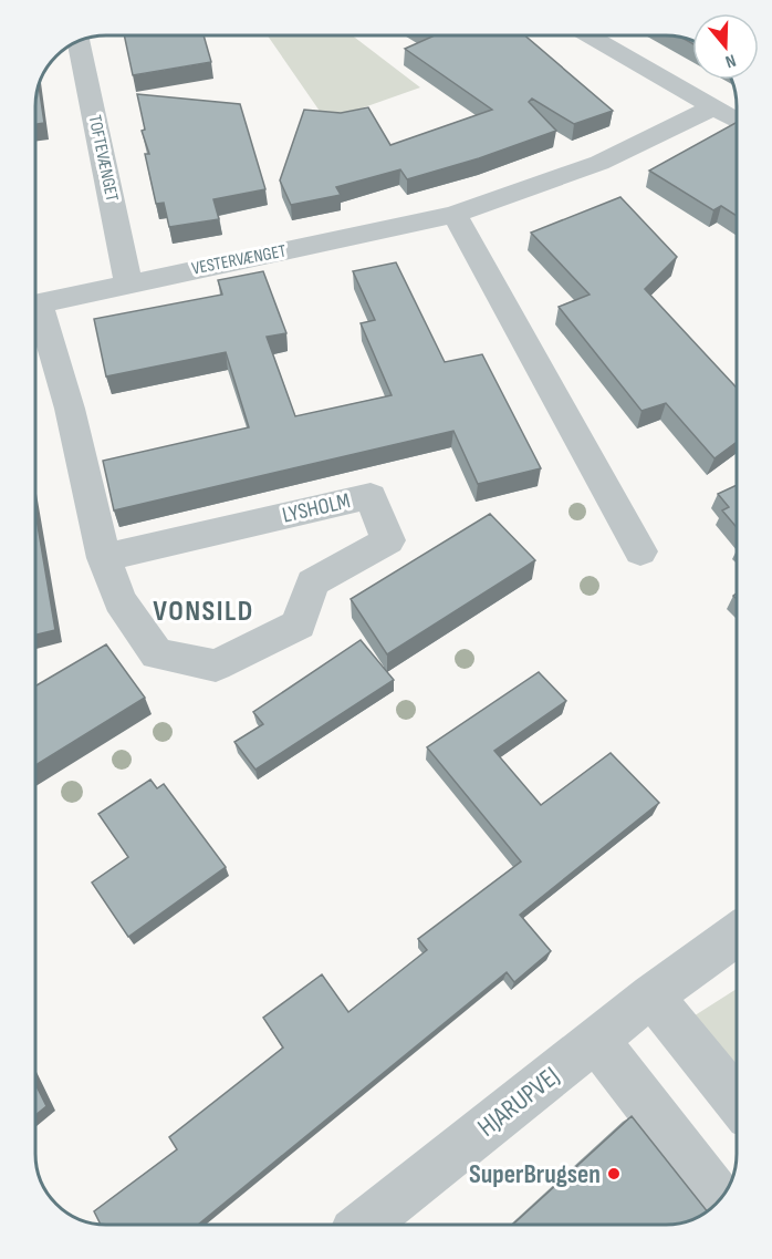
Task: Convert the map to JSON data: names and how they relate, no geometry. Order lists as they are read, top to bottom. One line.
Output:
{"streets":{"street":["TOFTEVÆNGET","VESTERVÆNGET","LYSHOLM","HJARUPVEJ"]},"crossings":[["TOFTEVÆNGET","VESTERVÆNGET"]],"districts":["VONSILD"],"places":["SuperBrugsen"],"north":"bottom"}
